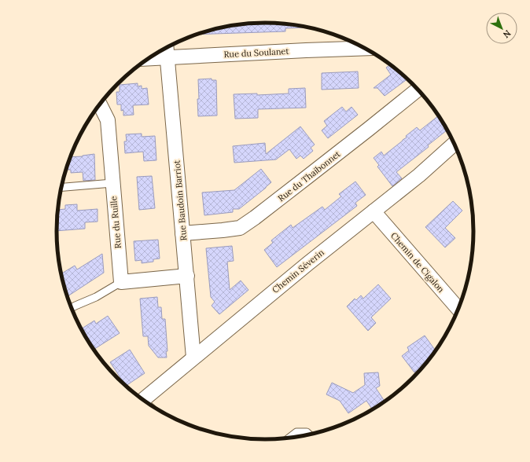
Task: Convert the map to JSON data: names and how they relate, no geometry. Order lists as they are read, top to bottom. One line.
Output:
{"streets":{"street":["Rue du Soulanet","Rue du Thaibonnet","Rue Baudoin Barriot","Rue du Ruille","Chemin de Cigalon","Chemin Séverin"]},"crossings":[["Rue du Soulanet","Rue Baudoin Barriot"],["Rue du Thaibonnet","Rue Baudoin Barriot"],["Rue Baudoin Barriot","Chemin Séverin"],["Chemin de Cigalon","Chemin Séverin"]],"north":"bottom right"}
